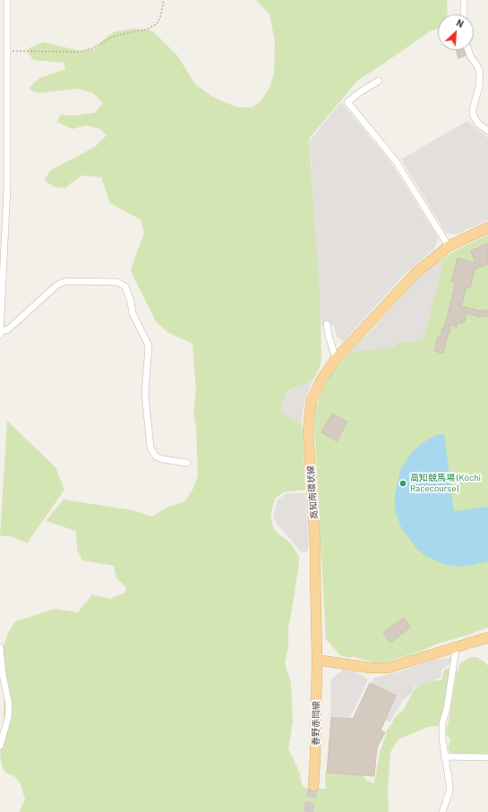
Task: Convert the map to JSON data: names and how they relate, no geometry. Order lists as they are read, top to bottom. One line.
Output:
{"streets":{"main road":["高知南環状線","春野赤岡線"]},"crossings":[["高知南環状線","春野赤岡線"]],"places":["高知競馬場 (Kōchi Racecourse)"],"north":"top right"}
